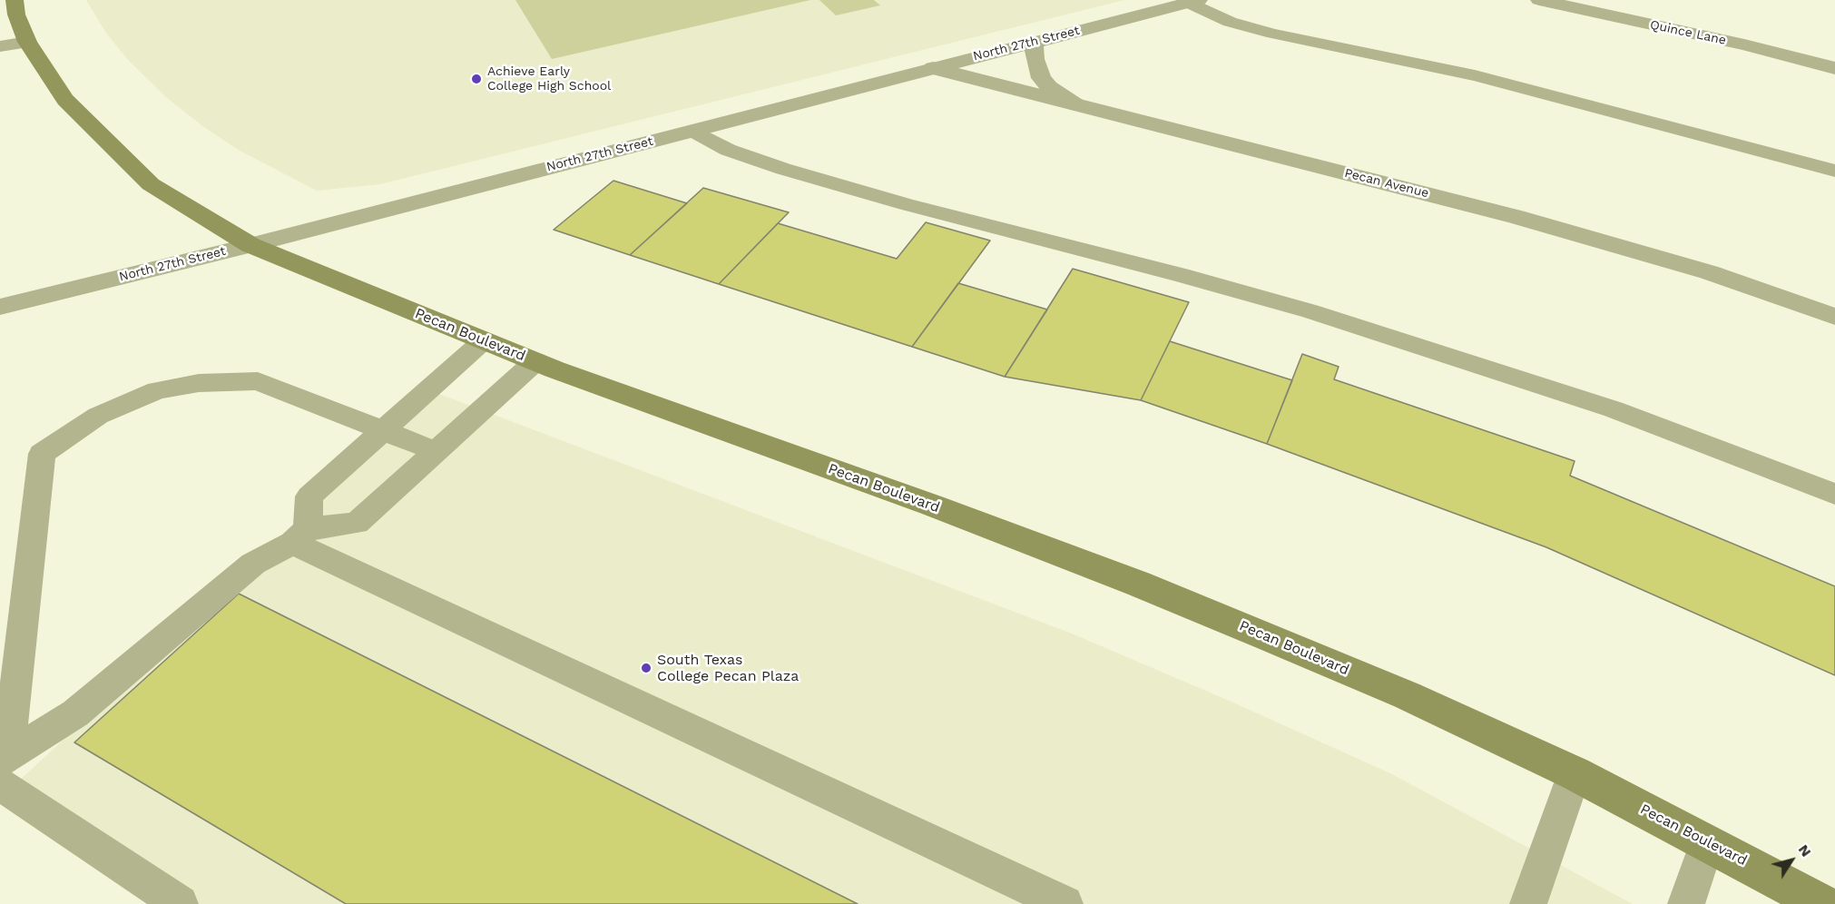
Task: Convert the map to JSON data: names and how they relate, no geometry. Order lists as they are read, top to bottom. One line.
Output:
{"streets":{"main road":["Pecan Boulevard"],"street":["Quince Lane","North 27th Street","Pecan Avenue"]},"crossings":[["North 27th Street","Pecan Avenue"],["North 27th Street","Pecan Boulevard"]],"places":["Achieve Early College High School","South Texas College Pecan Plaza"],"north":"top right"}
